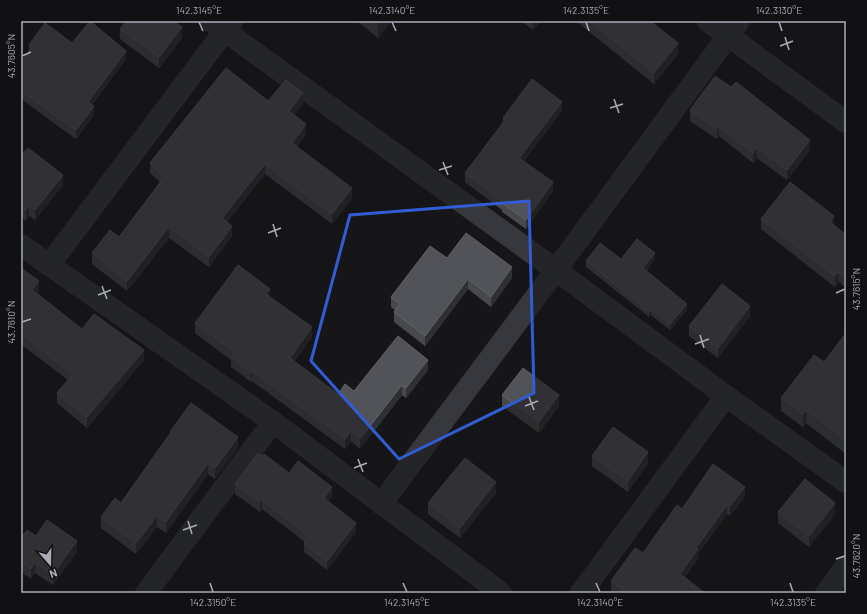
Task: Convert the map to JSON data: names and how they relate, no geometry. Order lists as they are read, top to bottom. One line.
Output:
{"north":"bottom","coordinates":["142.3145°E","142.3140°E","142.3135°E","142.3130°E","43.7605°N","43.7615°N","43.7610°N","43.7620°N","142.3150°E"]}
